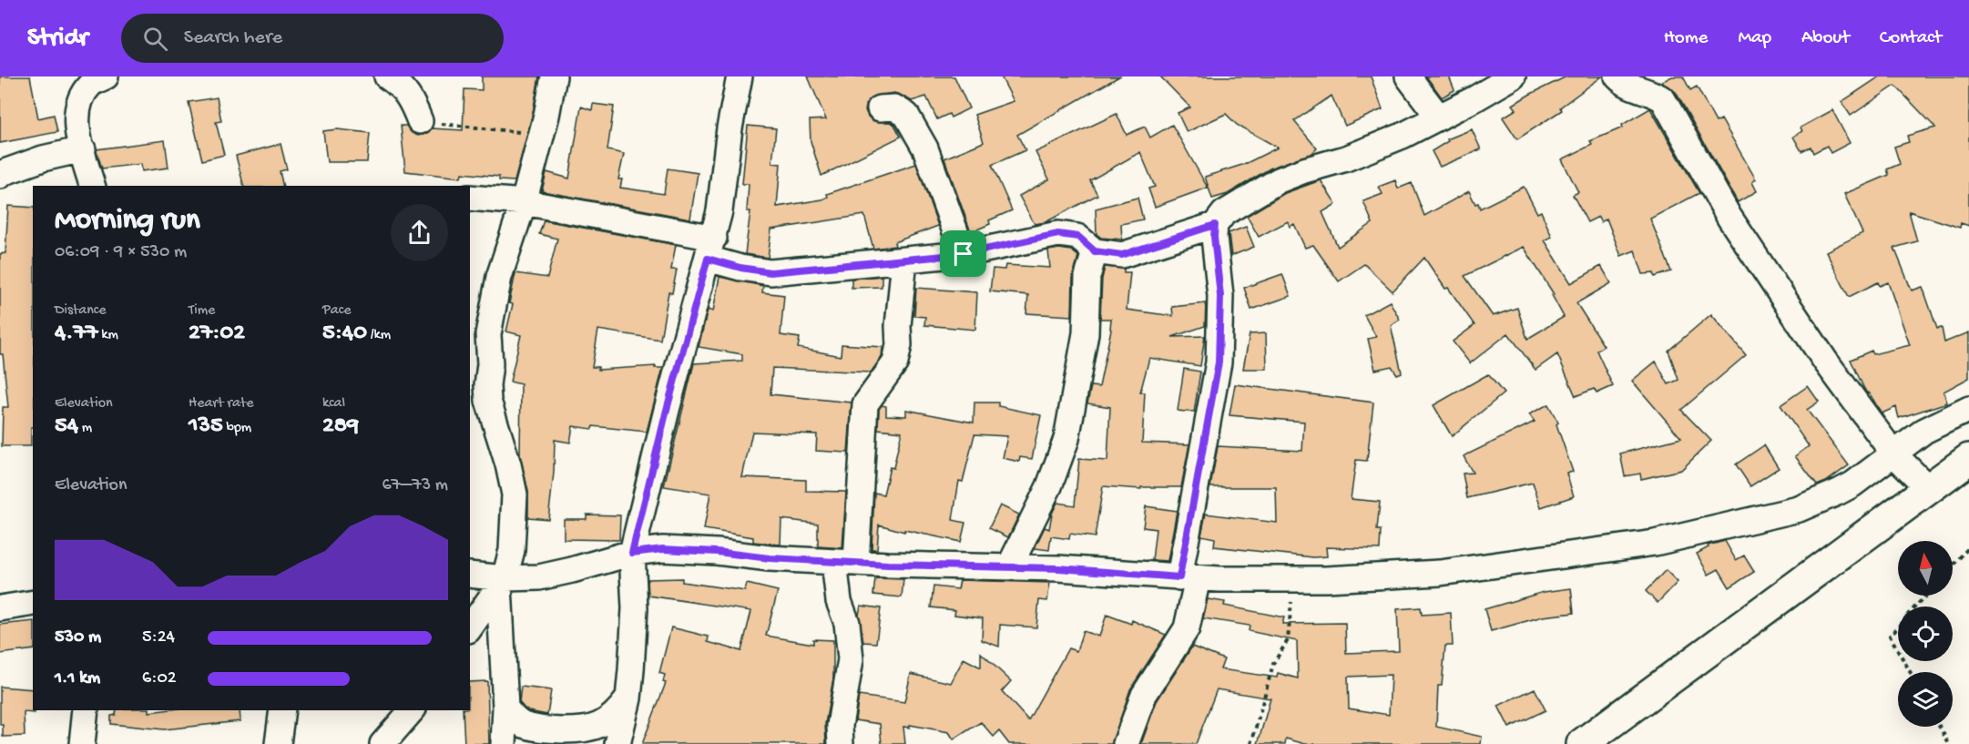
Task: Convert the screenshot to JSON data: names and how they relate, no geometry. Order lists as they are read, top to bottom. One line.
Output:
{"north":"top","page":{"header":"Stridr","search":"Search here","nav":["Home","Map","About","Contact"],"heading":["Morning run","06:09 · 9 × 530 m"],"stats":[["Distance","4.77 km"],["Time","27:02"],["Pace","5:40 /km"],["Elevation","54 m"],["Heart rate","135 bpm"],["kcal","289"]],"chart":["Elevation","67–73 m"],"list":[{"name":"530 m","note":"5:24"},{"name":"1.1 km","note":"6:02"}]}}
